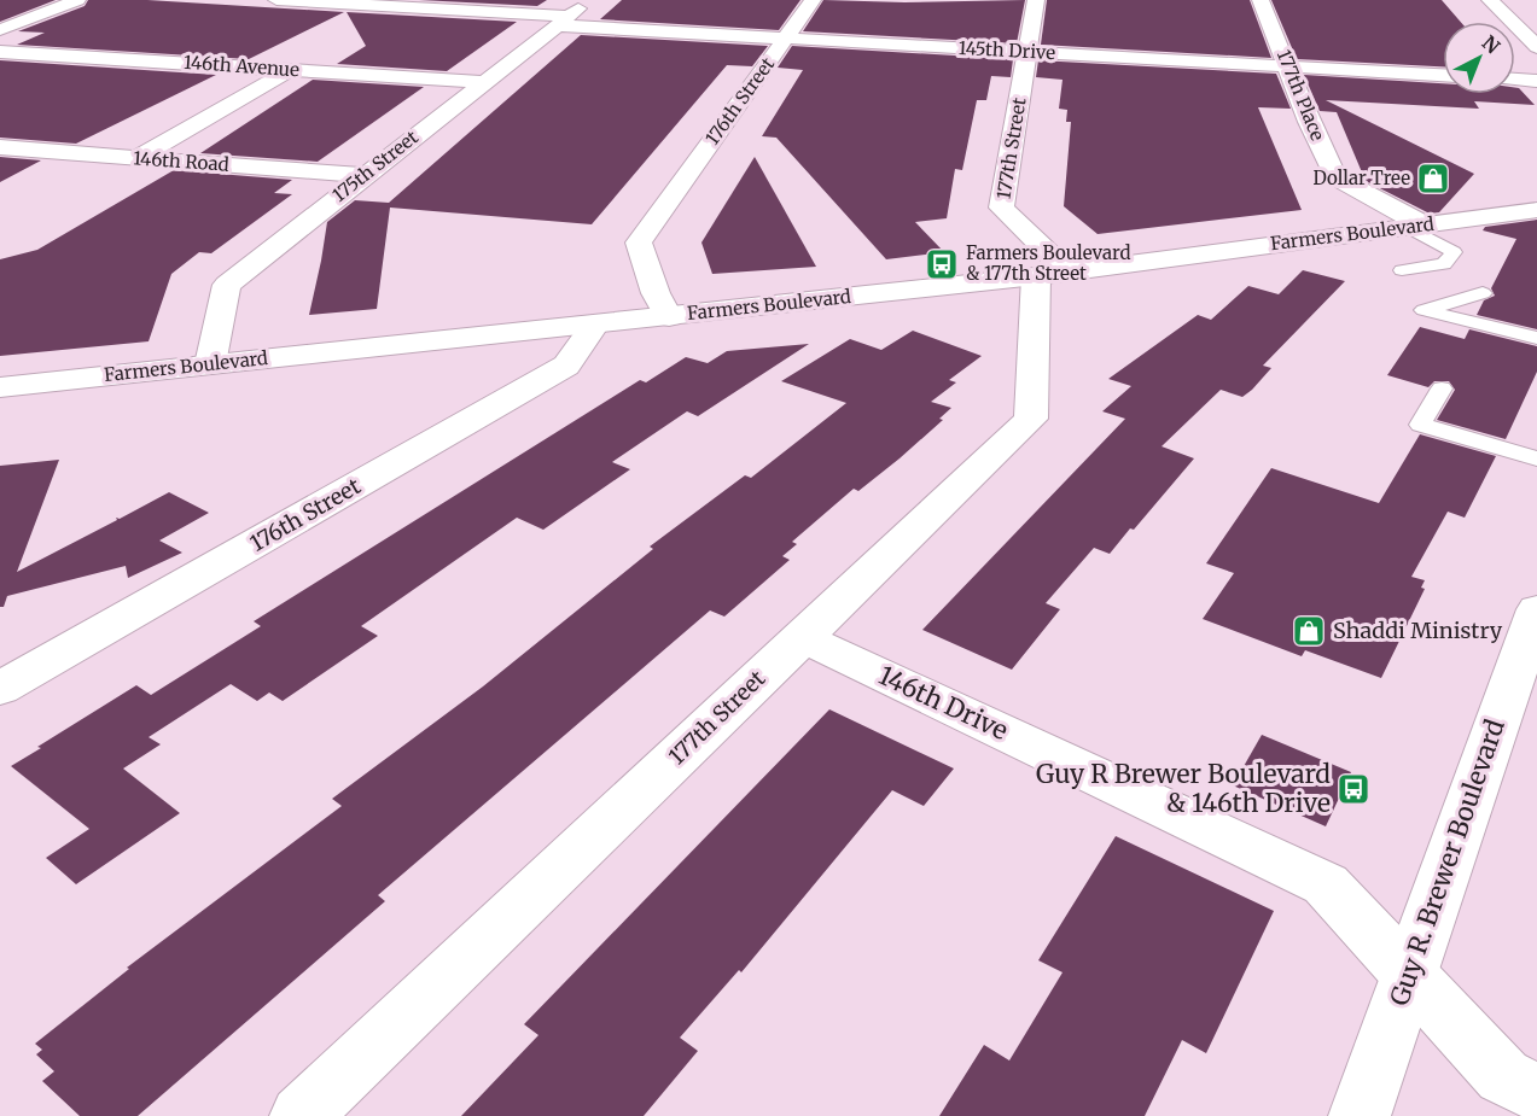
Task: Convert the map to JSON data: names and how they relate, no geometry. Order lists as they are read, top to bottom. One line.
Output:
{"streets":{"street":["145th Drive","146th Avenue","177th Place","176th Street","177th Street","146th Road","175th Street","Farmers Boulevard","146th Drive","Guy R. Brewer Boulevard"]},"crossings":[["145th Drive","177th Place"],["145th Drive","176th Street"],["145th Drive","177th Street"],["145th Drive","175th Street"],["146th Avenue","175th Street"],["177th Place","Farmers Boulevard"],["176th Street","Farmers Boulevard"],["177th Street","Farmers Boulevard"],["177th Street","146th Drive"],["146th Road","175th Street"],["175th Street","Farmers Boulevard"],["146th Drive","Guy R. Brewer Boulevard"]],"places":{"shop":["Dollar Tree","Shaddi Ministry"],"bus stop":["Farmers Boulevard & 177th Street","Guy R Brewer Boulevard & 146th Drive"]},"north":"top right"}
